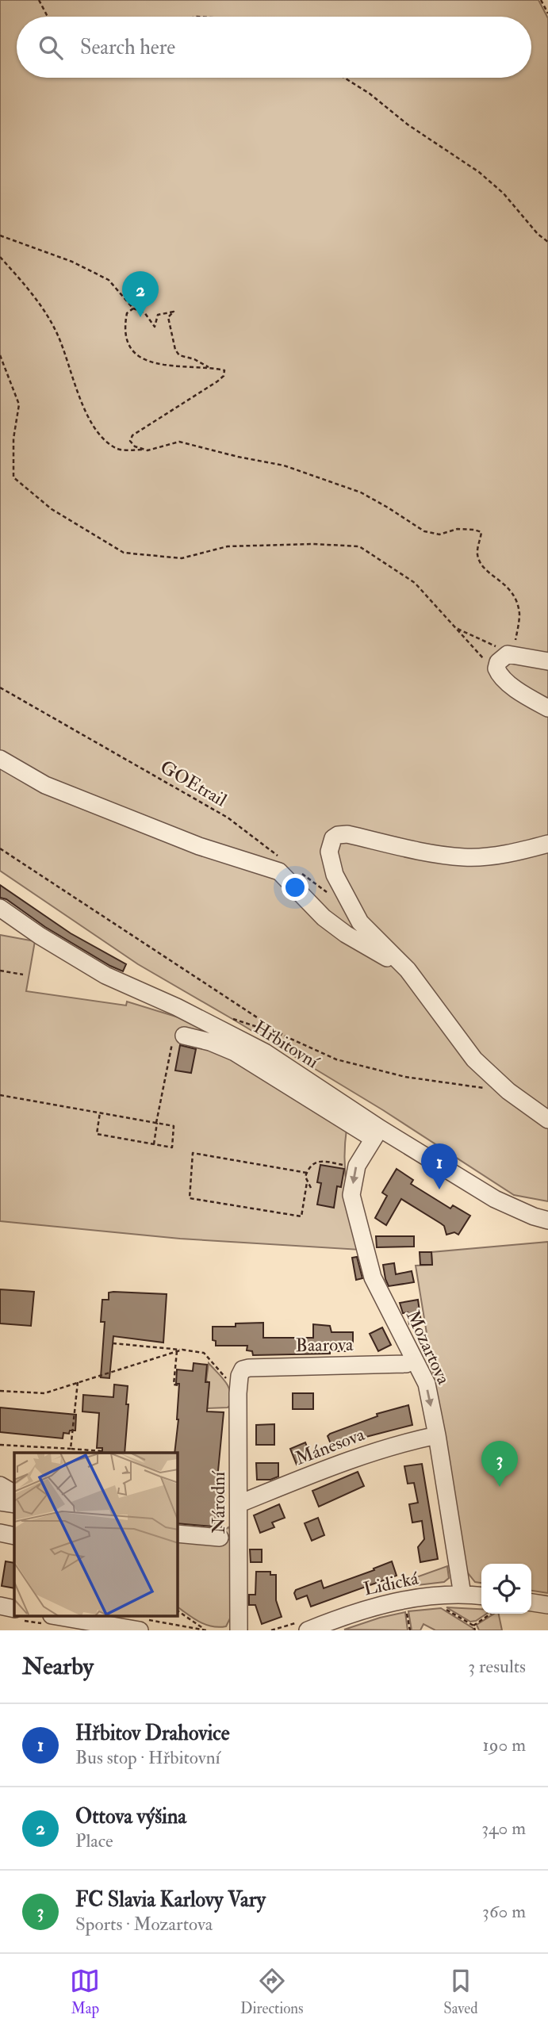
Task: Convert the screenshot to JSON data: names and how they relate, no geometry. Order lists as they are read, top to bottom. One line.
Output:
{"streets":{"street":["Hřbitovní","Baarova","Mozartova","Mánesova","Národní","Lidická"],"path":["GOEtrail"]},"crossings":[["Hřbitovní","Mozartova"],["Baarova","Mozartova"],["Baarova","Národní"],["Mozartova","Mánesova"],["Mozartova","Lidická"],["Mánesova","Národní"]],"one_way":["Mozartova"],"page":{"search":"Search here","pins":["2","1","3"],"heading":["Nearby","3 results"],"list":[{"mark":"1","name":"Hřbitov Drahovice","note":"Bus stop · Hřbitovní","value":"190 m"},{"mark":"2","name":"Ottova výšina","note":"Place","value":"340 m"},{"mark":"3","name":"FC Slavia Karlovy Vary","note":"Sports · Mozartova","value":"360 m"}],"nav":["Map","Directions","Saved"]}}
